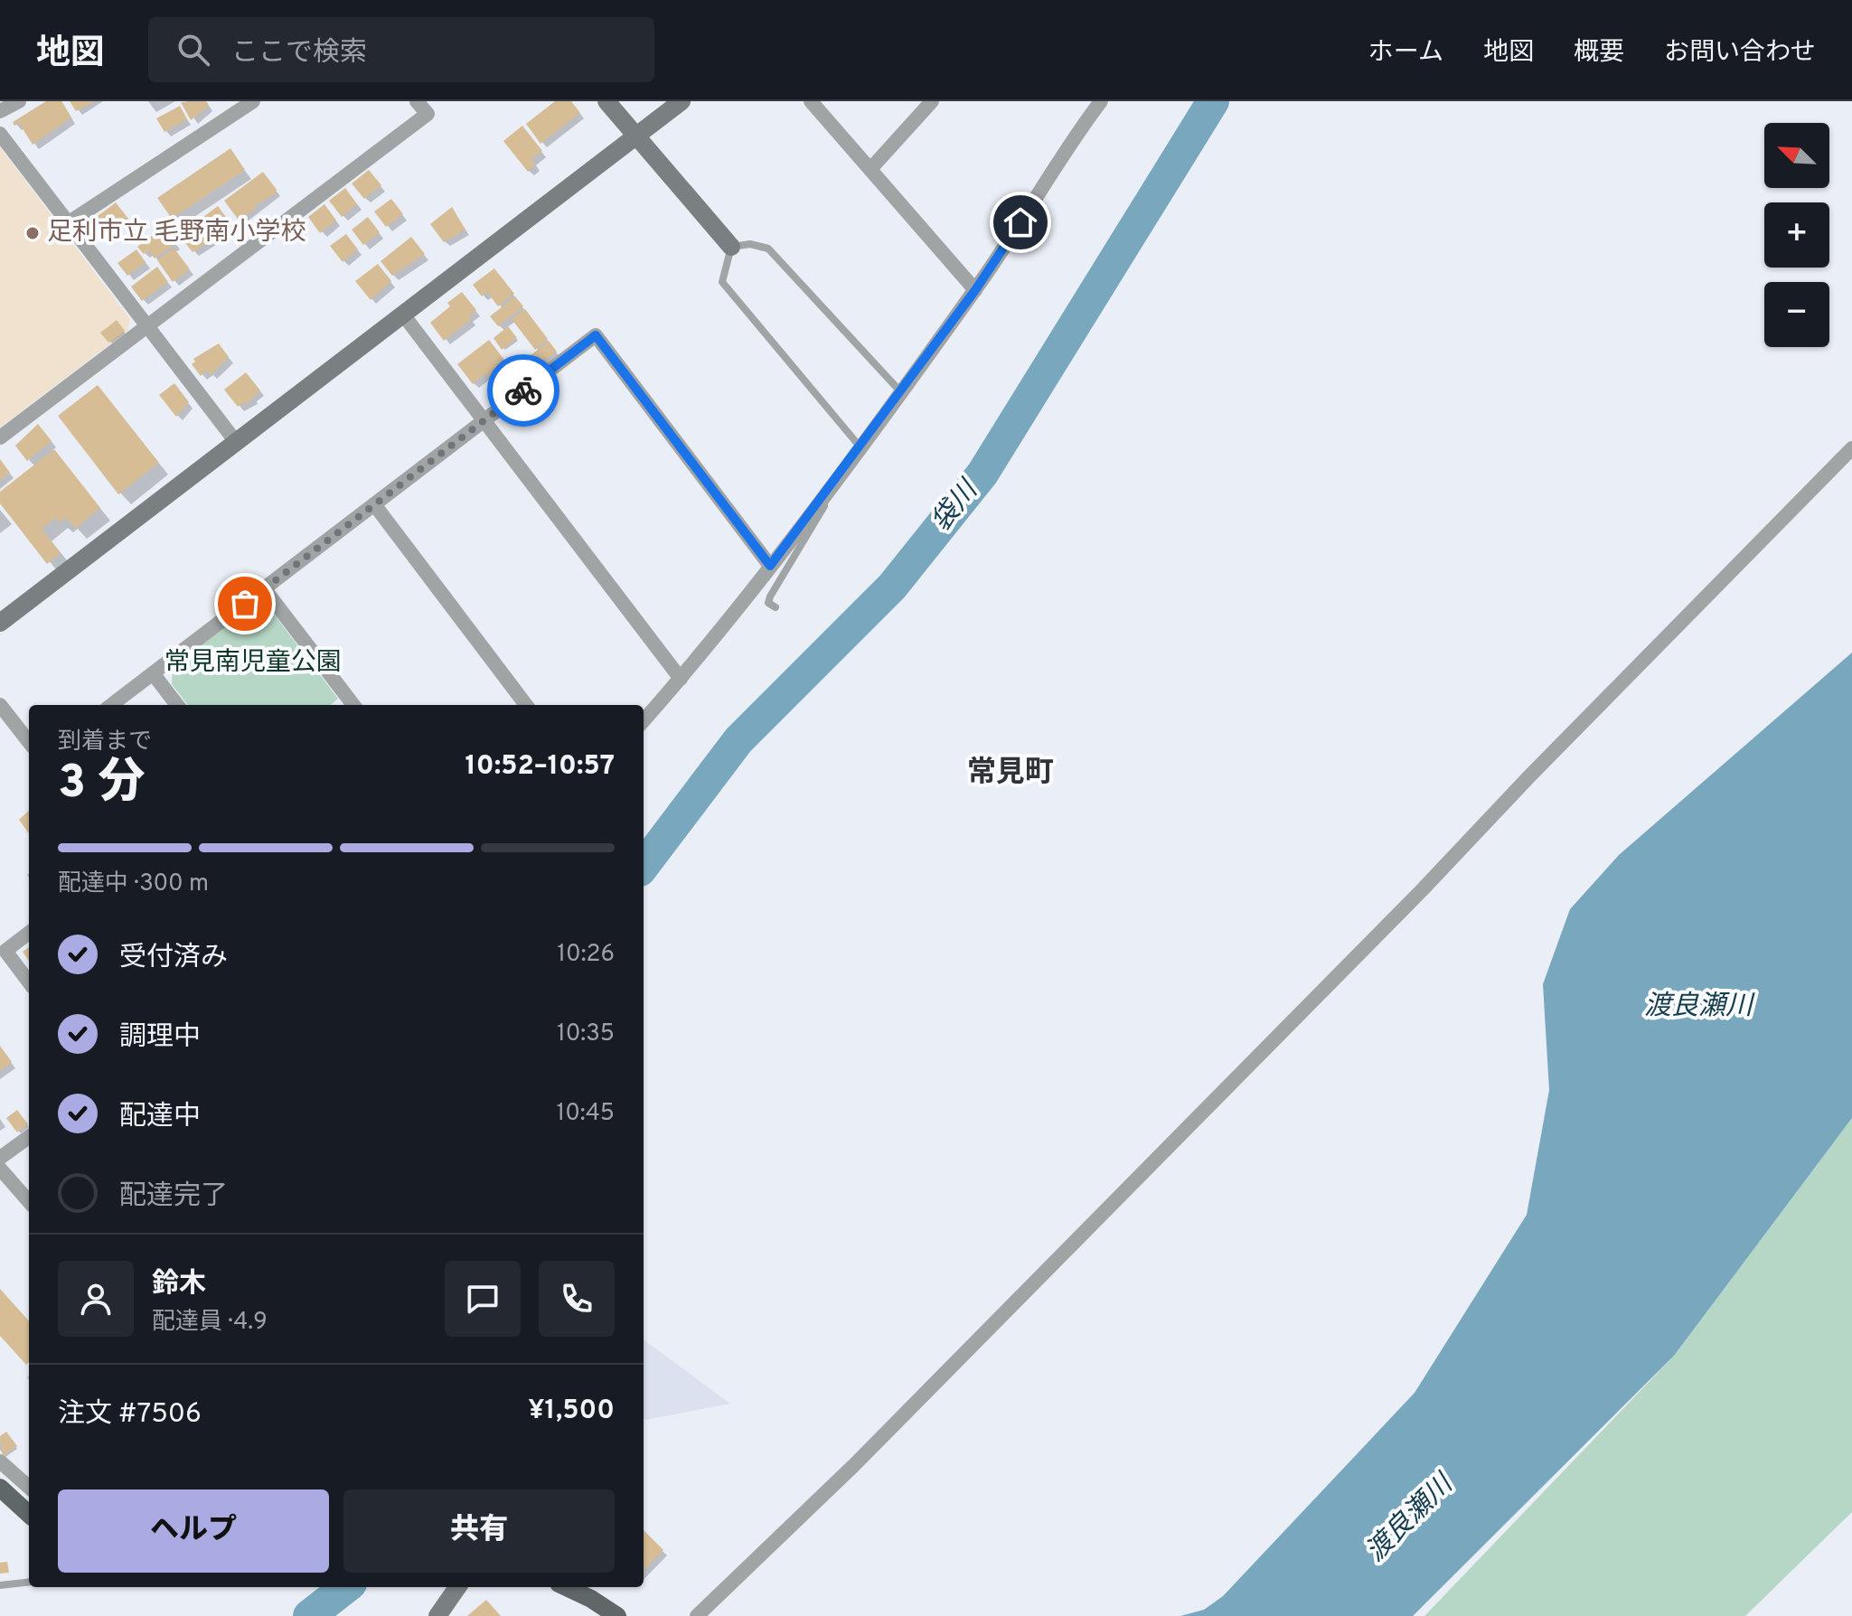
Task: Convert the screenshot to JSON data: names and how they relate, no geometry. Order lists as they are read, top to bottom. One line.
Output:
{"districts":["常見町"],"water":["袋川","渡良瀬川"],"parks":["常見南児童公園"],"places":["足利市立 毛野南小学校"],"north":"top left","page":{"header":"地図","search":"ここで検索","nav":["ホーム","地図","概要","お問い合わせ"],"map_buttons":["+","−"],"heading":["3 分","到着まで","10:52–10:57"],"panel":["鈴木","配達員 · 4.9","注文 #7506","¥1,500"],"bar":"配達中 · 300 m","list":[["受付済み","10:26"],["調理中","10:35"],["配達中","10:45"],"配達完了"],"buttons":["ヘルプ","共有"]}}
